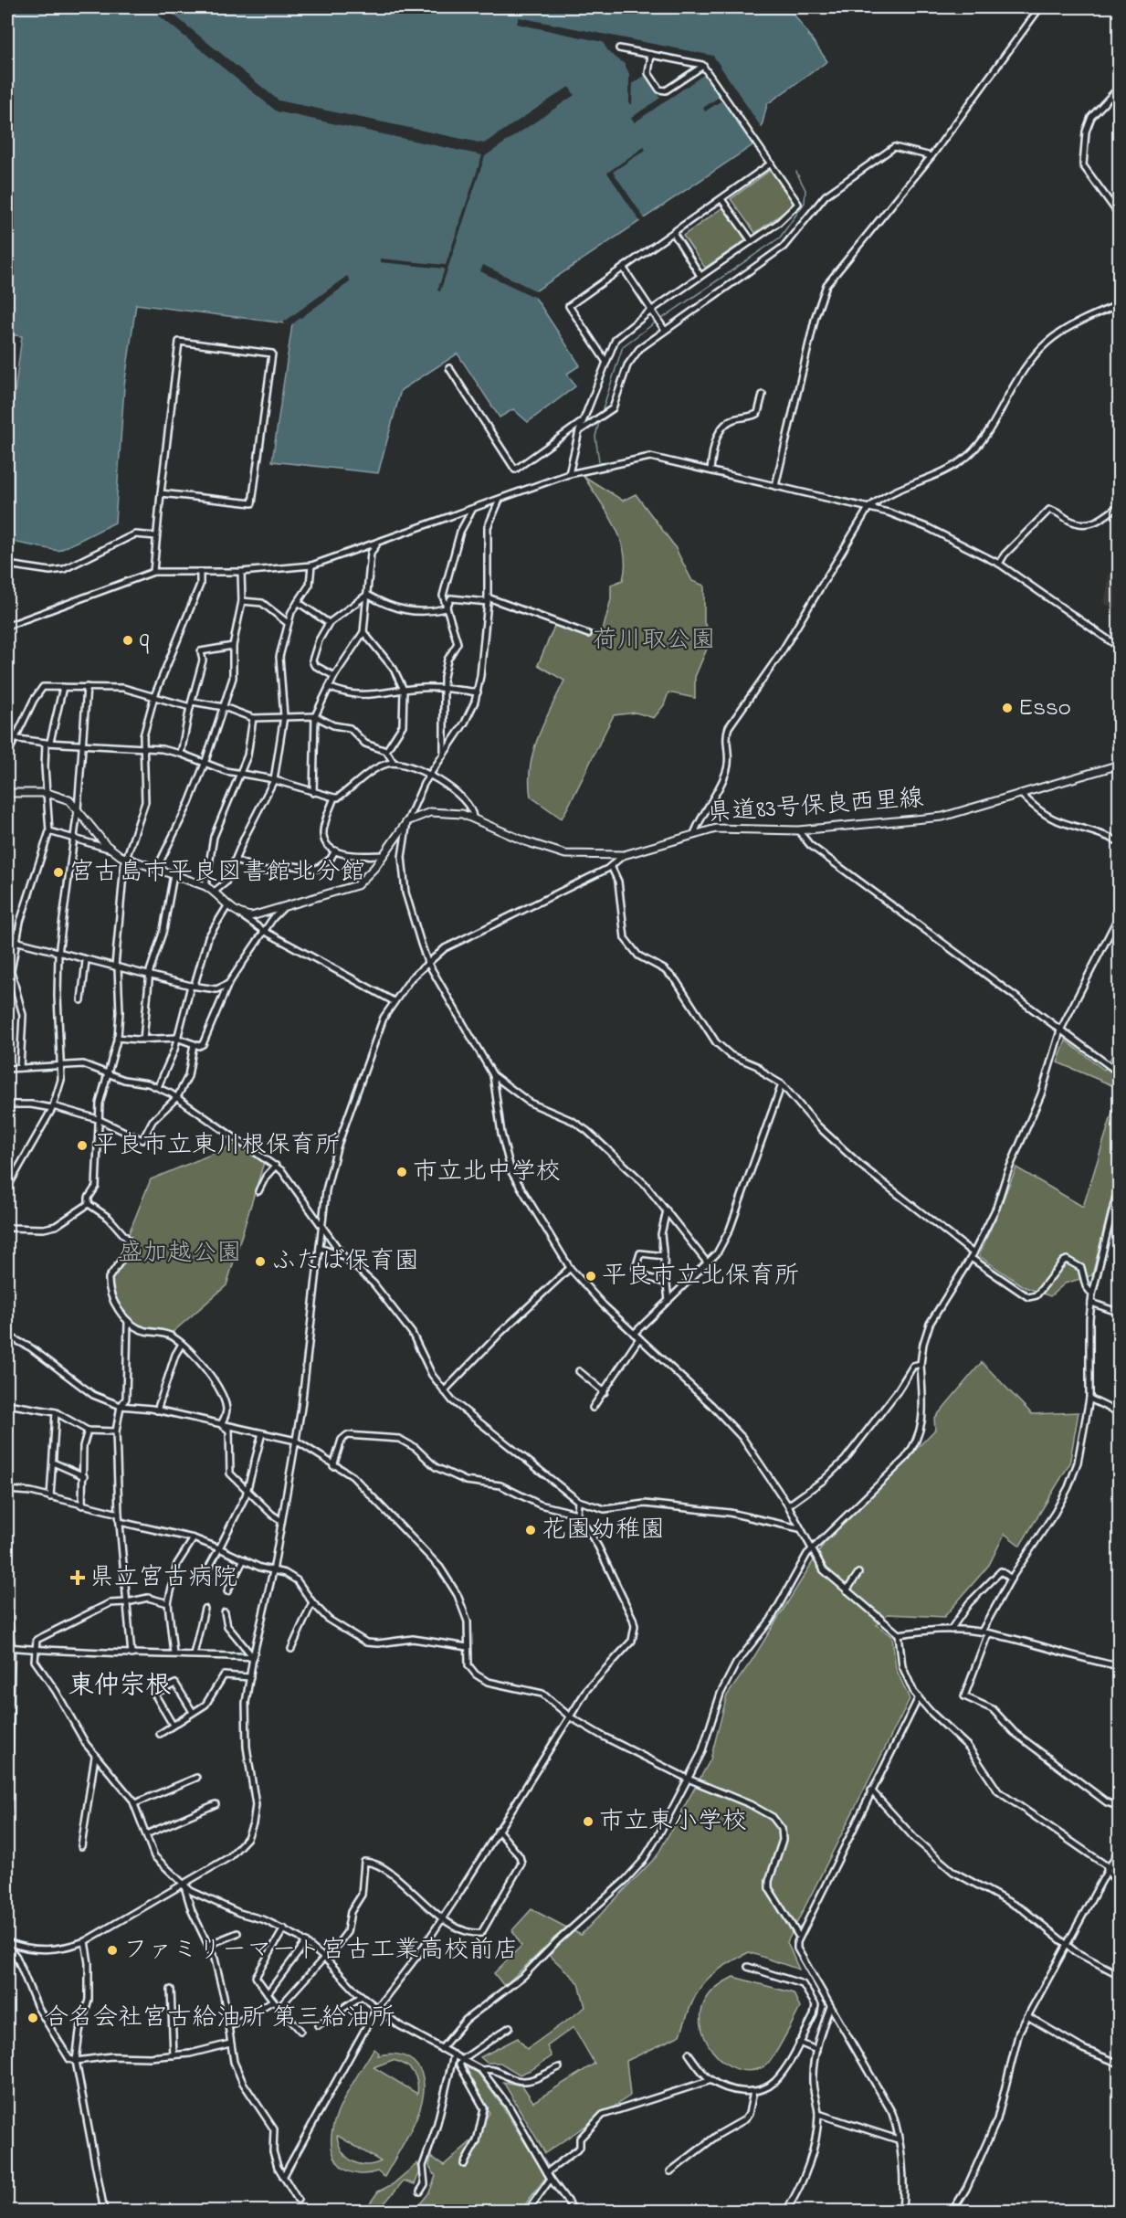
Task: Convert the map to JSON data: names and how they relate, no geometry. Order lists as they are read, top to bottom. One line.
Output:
{"streets":{"main road":["県道83号保良西里線"]},"districts":["東仲宗根"],"parks":["荷川取公園","盛加越公園"],"places":{"other":["q","Esso","宮古島市平良図書館北分館","平良市立東川根保育所","市立北中学校","ふたば保育園","平良市立北保育所","花園幼稚園","市立東小学校","ファミリーマート宮古工業高校前店","合名会社宮古給油所 第三給油所"],"health":["県立宮古病院"]}}
